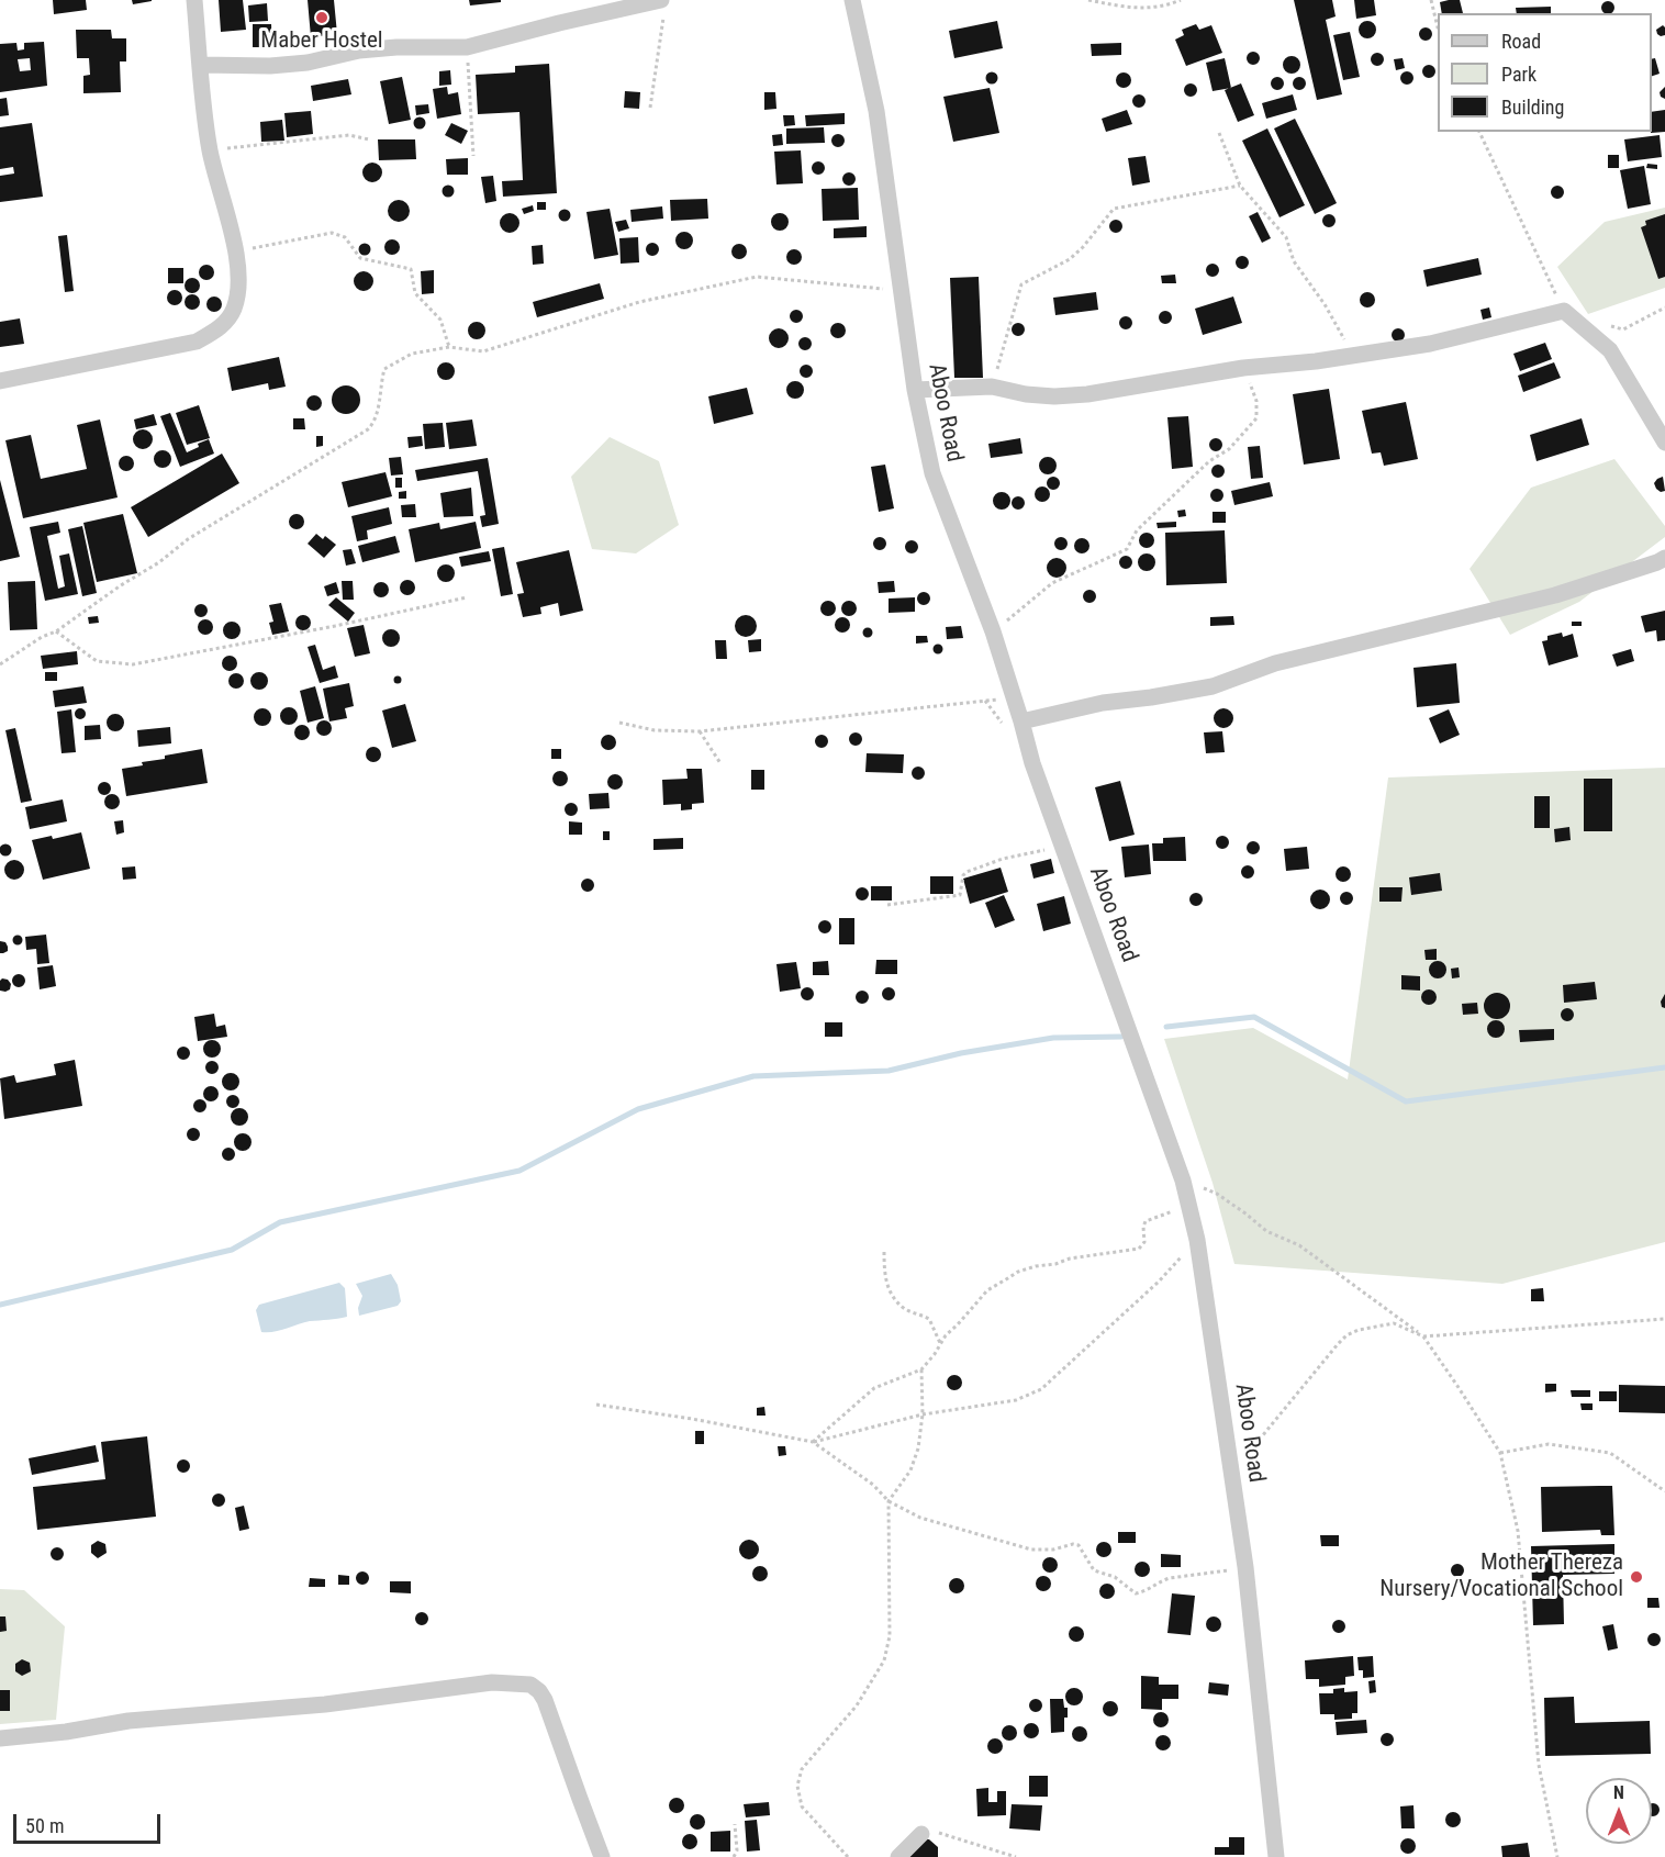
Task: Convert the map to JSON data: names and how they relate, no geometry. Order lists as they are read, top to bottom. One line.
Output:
{"streets":{"street":["Aboo Road"]},"places":["Maber Hostel","Mother Thereza Nursery/Vocational School"],"legend":["Road","Park","Building"],"scale_bar":"50 m","north":"top"}
